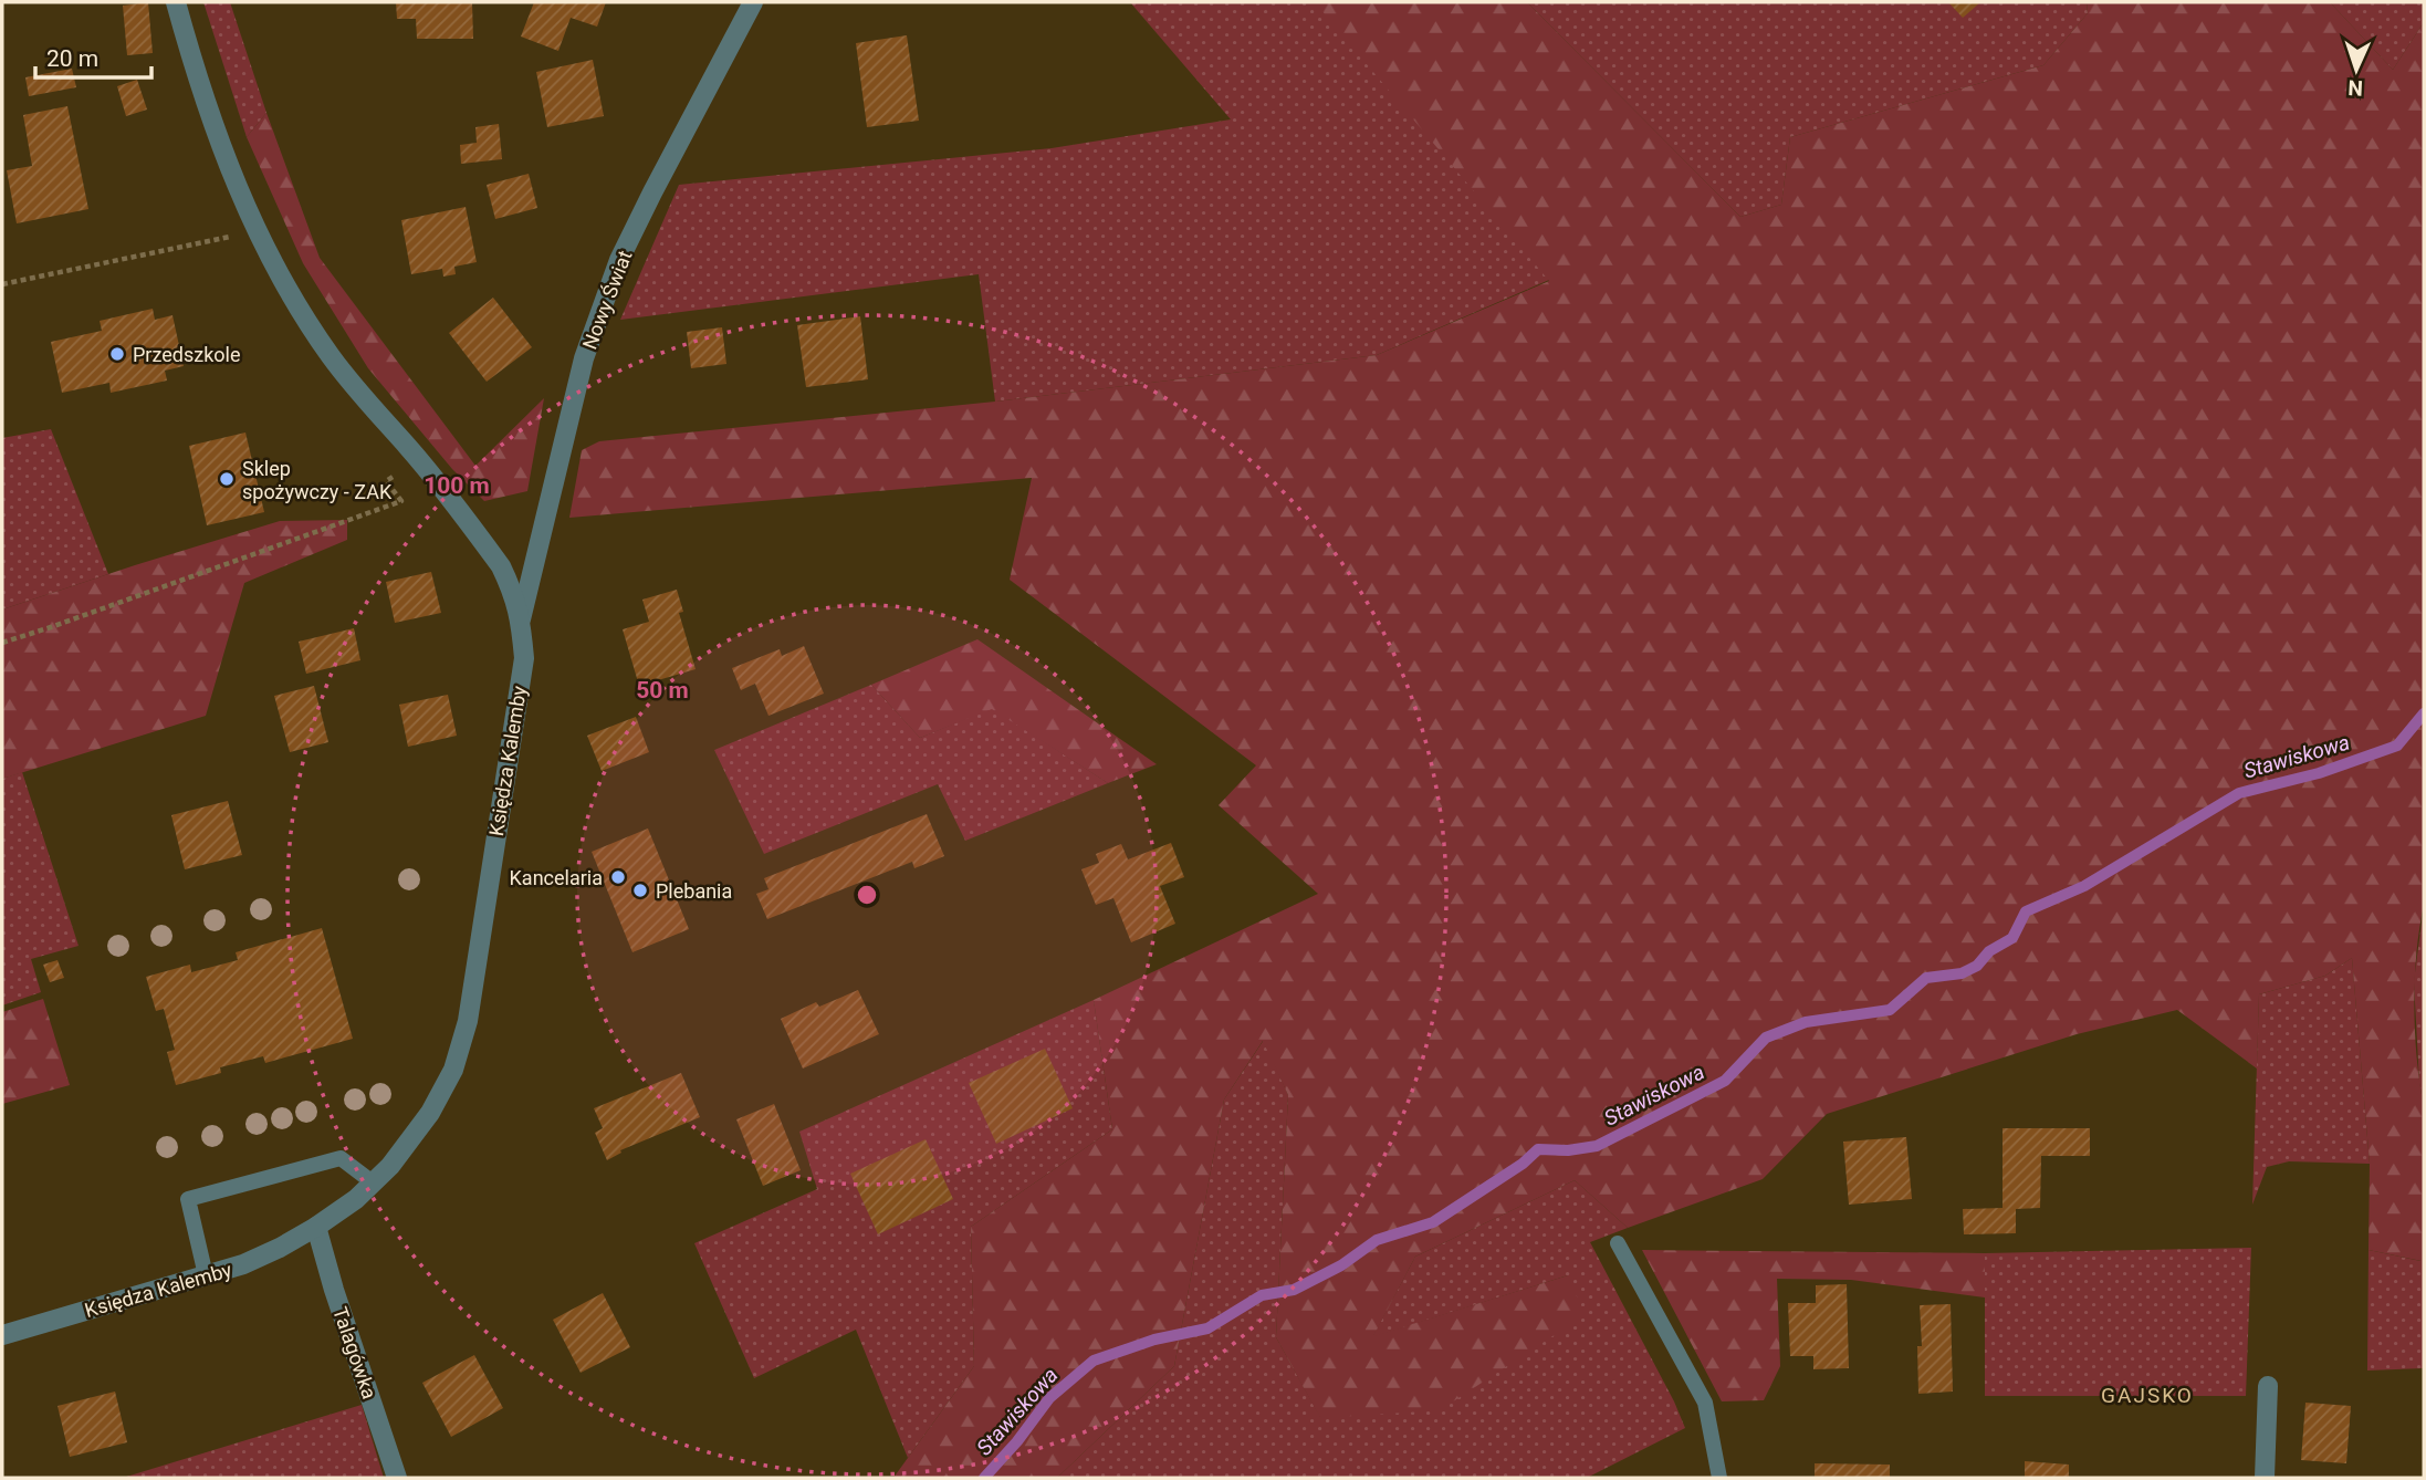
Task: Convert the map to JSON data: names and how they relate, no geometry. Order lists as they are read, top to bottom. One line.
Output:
{"streets":{"street":["Nowy Świat","Księdza Kalemby","Talagówka"]},"crossings":[["Nowy Świat","Księdza Kalemby"],["Księdza Kalemby","Talagówka"]],"districts":["GAJSKO"],"water":["Stawiskowa"],"places":["Przedszkole","Sklep spożywczy - ZAK","Kancelaria","Plebania"],"scale_bar":"20 m","north":"bottom","rings":["100 m","50 m"]}
